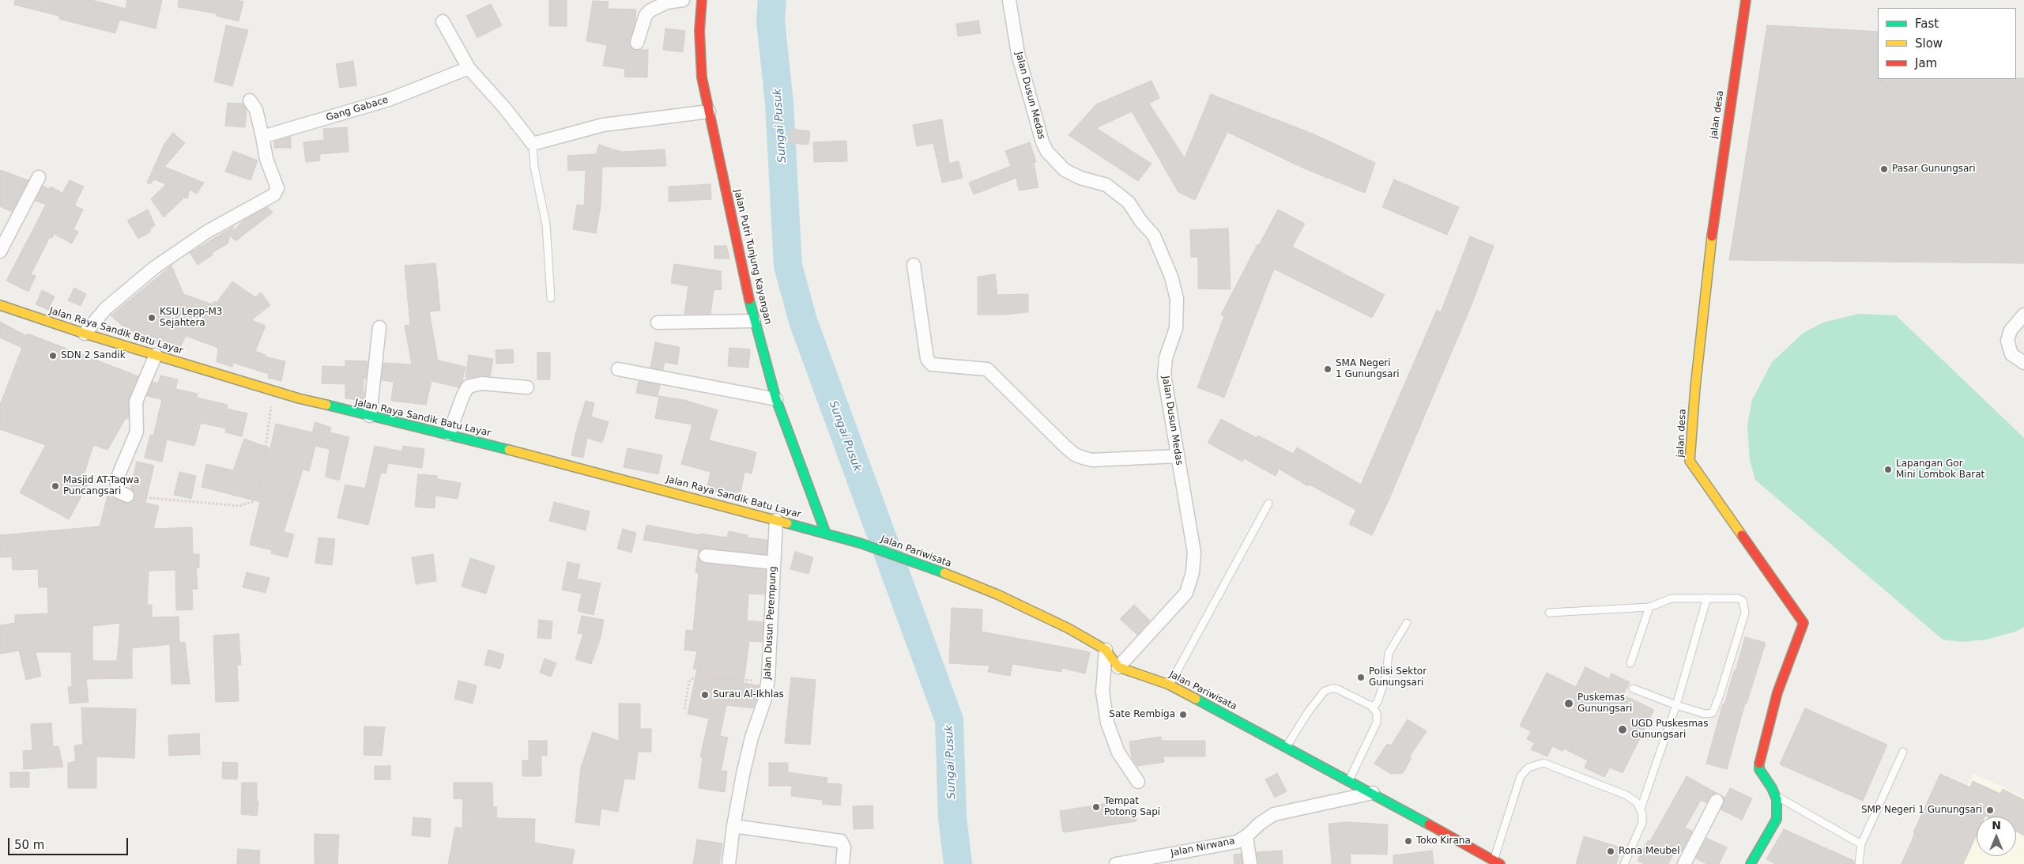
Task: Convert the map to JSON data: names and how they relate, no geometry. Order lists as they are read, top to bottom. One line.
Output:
{"streets":{"main road":["jalan desa","Jalan Putri Tunjung Kayangan","Jalan Raya Sandik Batu Layar","Jalan Pariwisata"],"street":["Jalan Dusun Medas","Gang Gabace","Jalan Dusun Perempung","Jalan Nirwana"]},"crossings":[["Jalan Dusun Medas","Jalan Pariwisata"],["Jalan Putri Tunjung Kayangan","Jalan Raya Sandik Batu Layar"],["Jalan Raya Sandik Batu Layar","Jalan Pariwisata"],["Jalan Raya Sandik Batu Layar","Jalan Dusun Perempung"],["Jalan Pariwisata","Jalan Nirwana"]],"water":["Sungai Pusuk"],"places":["Pasar Gunungsari","KSU Lepp-M3 Sejahtera","SDN 2 Sandik","SMA Negeri 1 Gunungsari","Lapangan Gor Mini Lombok Barat","Masjid AT-Taqwa Puncangsari","Polisi Sektor Gunungsari","Surau Al-Ikhlas","Puskemas Gunungsari","Sate Rembiga","UGD Puskesmas Gunungsari","Tempat Potong Sapi","SMP Negeri 1 Gunungsari","Toko Kirana","Rona Meubel"],"legend":["Fast","Slow","Jam"],"scale_bar":"50 m","north":"top"}
